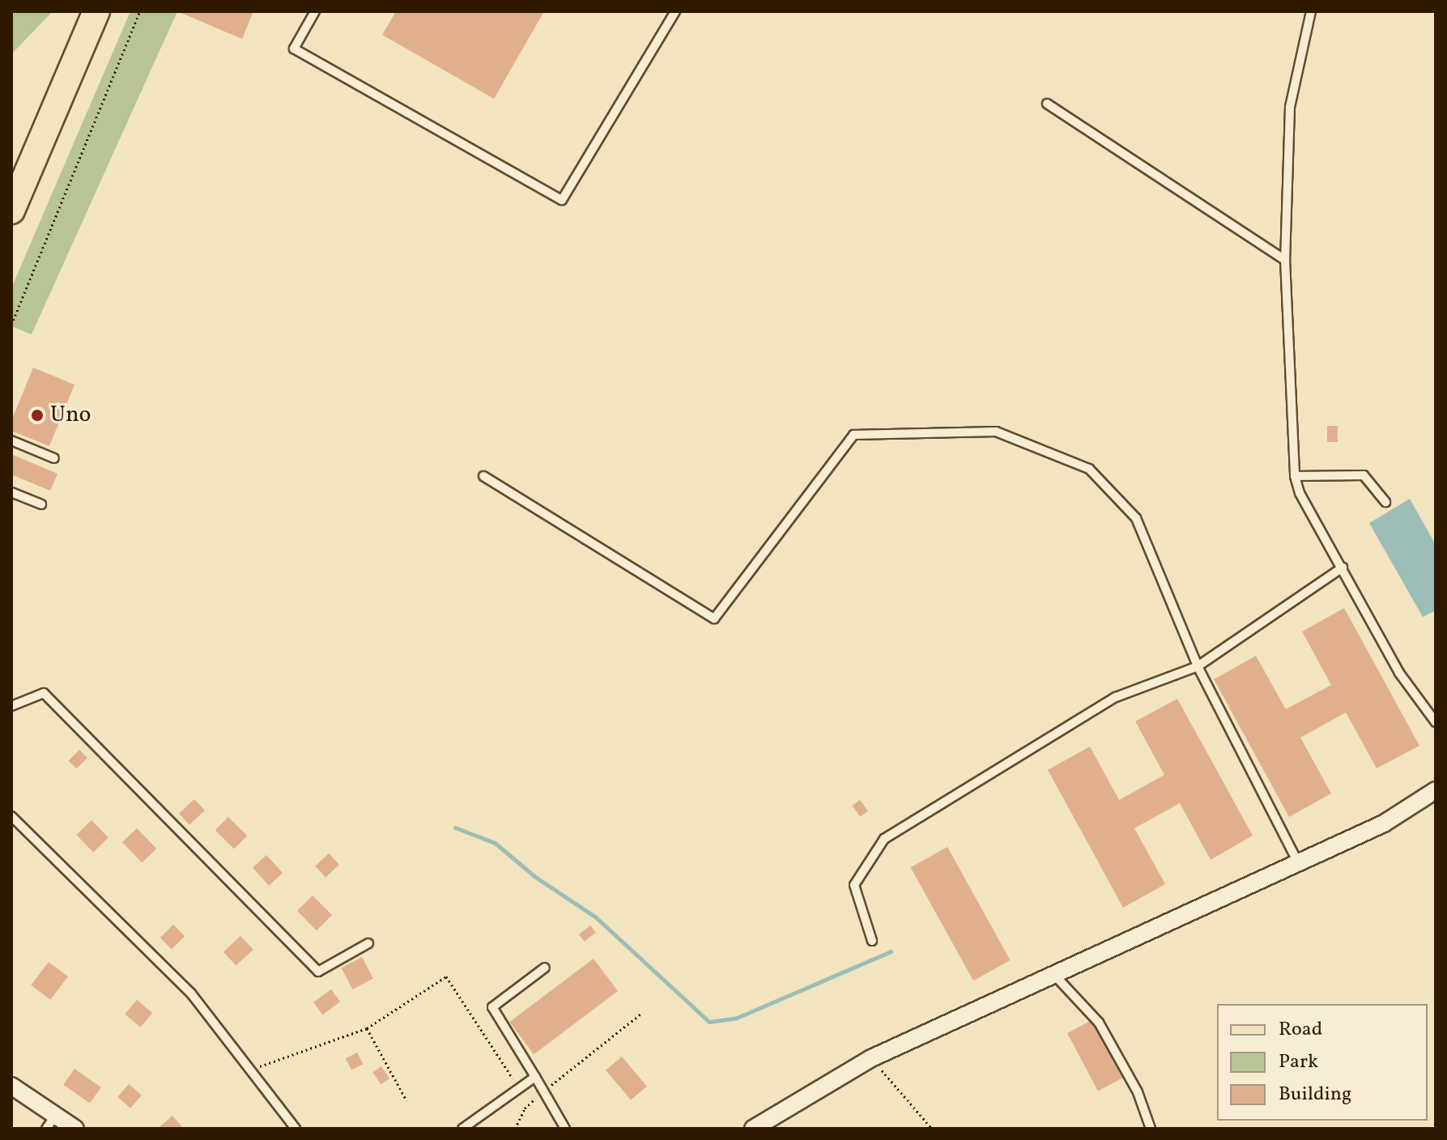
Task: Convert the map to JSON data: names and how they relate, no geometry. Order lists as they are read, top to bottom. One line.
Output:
{"places":["Uno"],"legend":["Road","Park","Building"]}
